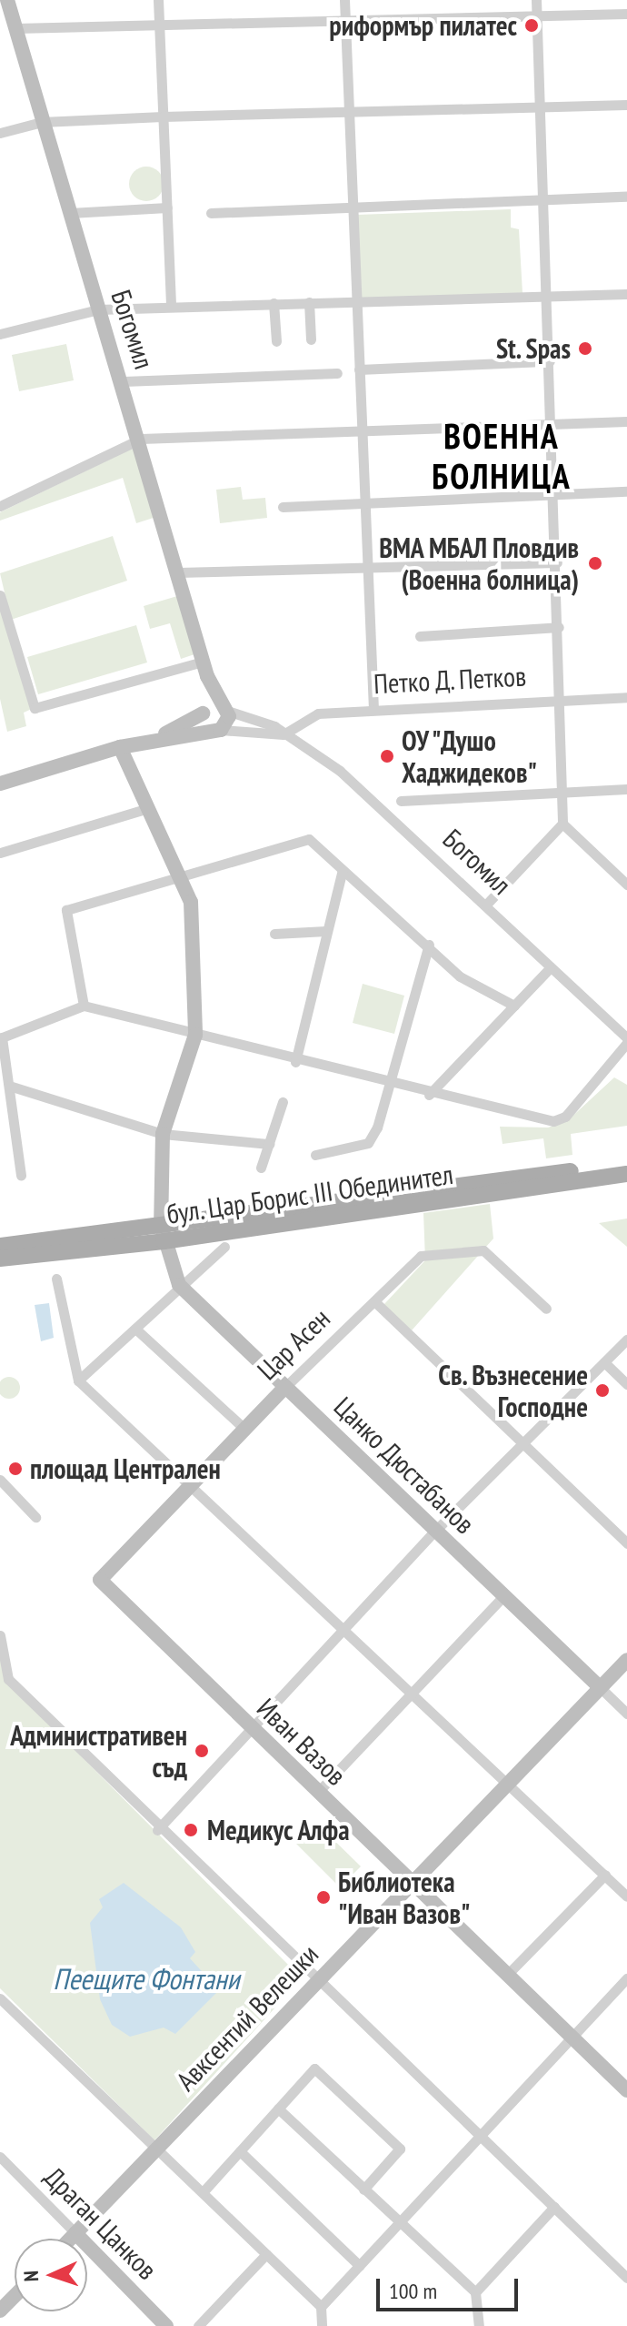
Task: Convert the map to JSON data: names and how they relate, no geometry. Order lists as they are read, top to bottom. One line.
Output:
{"streets":{"main road":["бул. Цар Борис III Обединител"],"street":["Богомил","Петко Д. Петков","Цар Асен","Цанко Дюстабанов","Иван Вазов","Авксентий Велешки","Драган Цанков"]},"crossings":[["Богомил","Петко Д. Петков"],["бул. Цар Борис III Обединител","Цанко Дюстабанов"],["Цар Асен","Цанко Дюстабанов"],["Цар Асен","Иван Вазов"],["Цанко Дюстабанов","Авксентий Велешки"],["Иван Вазов","Авксентий Велешки"],["Авксентий Велешки","Драган Цанков"]],"districts":["ВОЕННА БОЛНИЦА"],"water":["Пеещите Фонтани"],"places":["риформър пилатес","St. Spas","ВМА МБАЛ Пловдив (Военна болница)","ОУ \"Душо Хаджидеков\"","Св. Възнесение Господне","площад Централен","Административен съд","Медикус Алфа","Библиотека \"Иван Вазов\""],"scale_bar":"100 m","north":"left"}
